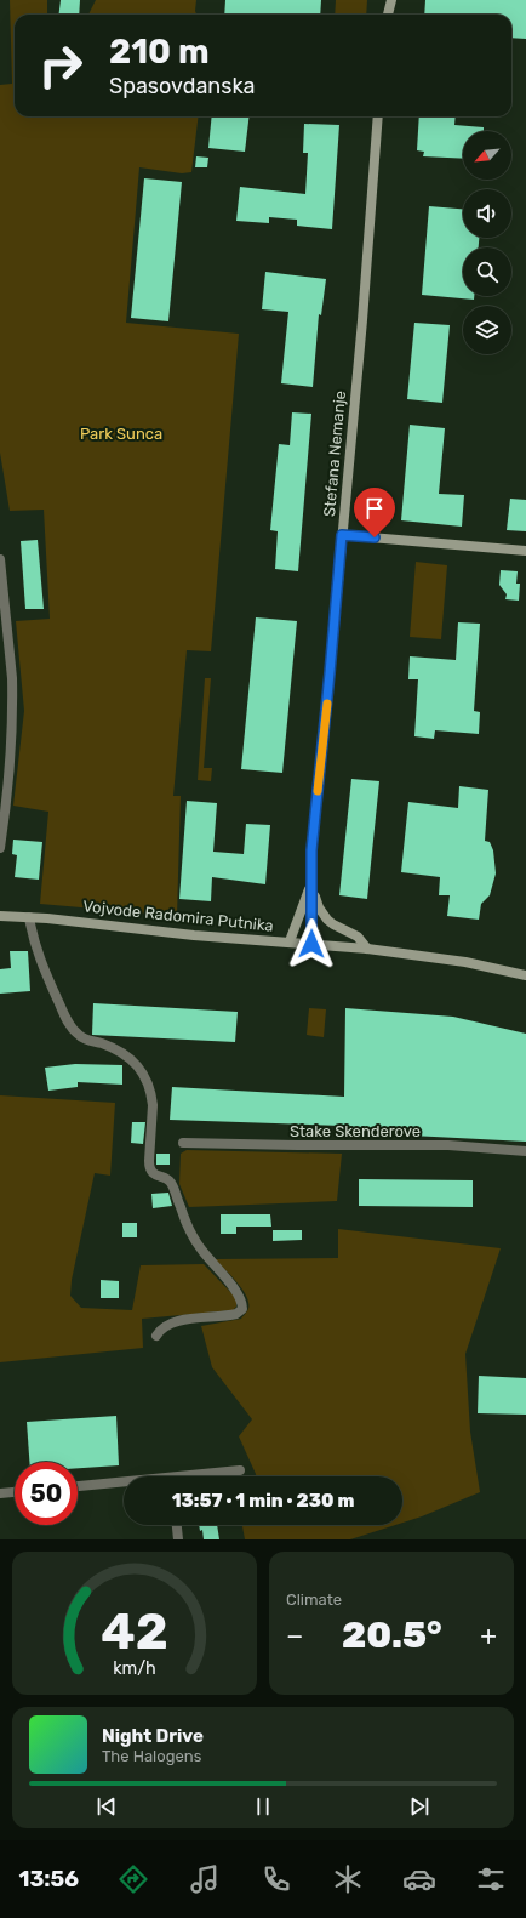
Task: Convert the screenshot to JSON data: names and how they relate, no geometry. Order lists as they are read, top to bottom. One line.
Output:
{"streets":{"main road":["Stefana Nemanje","Vojvode Radomira Putnika"],"street":["Stake Skenderove"]},"crossings":[["Stefana Nemanje","Vojvode Radomira Putnika"]],"parks":["Park Sunca"],"north":"bottom left","page":{"turn":["210 m","Spasovdanska"],"limit":"50","trip":"13:57 · 1 min · 230 m","tile":"Climate","heat":["−","20.5°","+"],"song":["Night Drive","The Halogens"],"tabs":"13:56","gauge":["42","km/h"]}}
